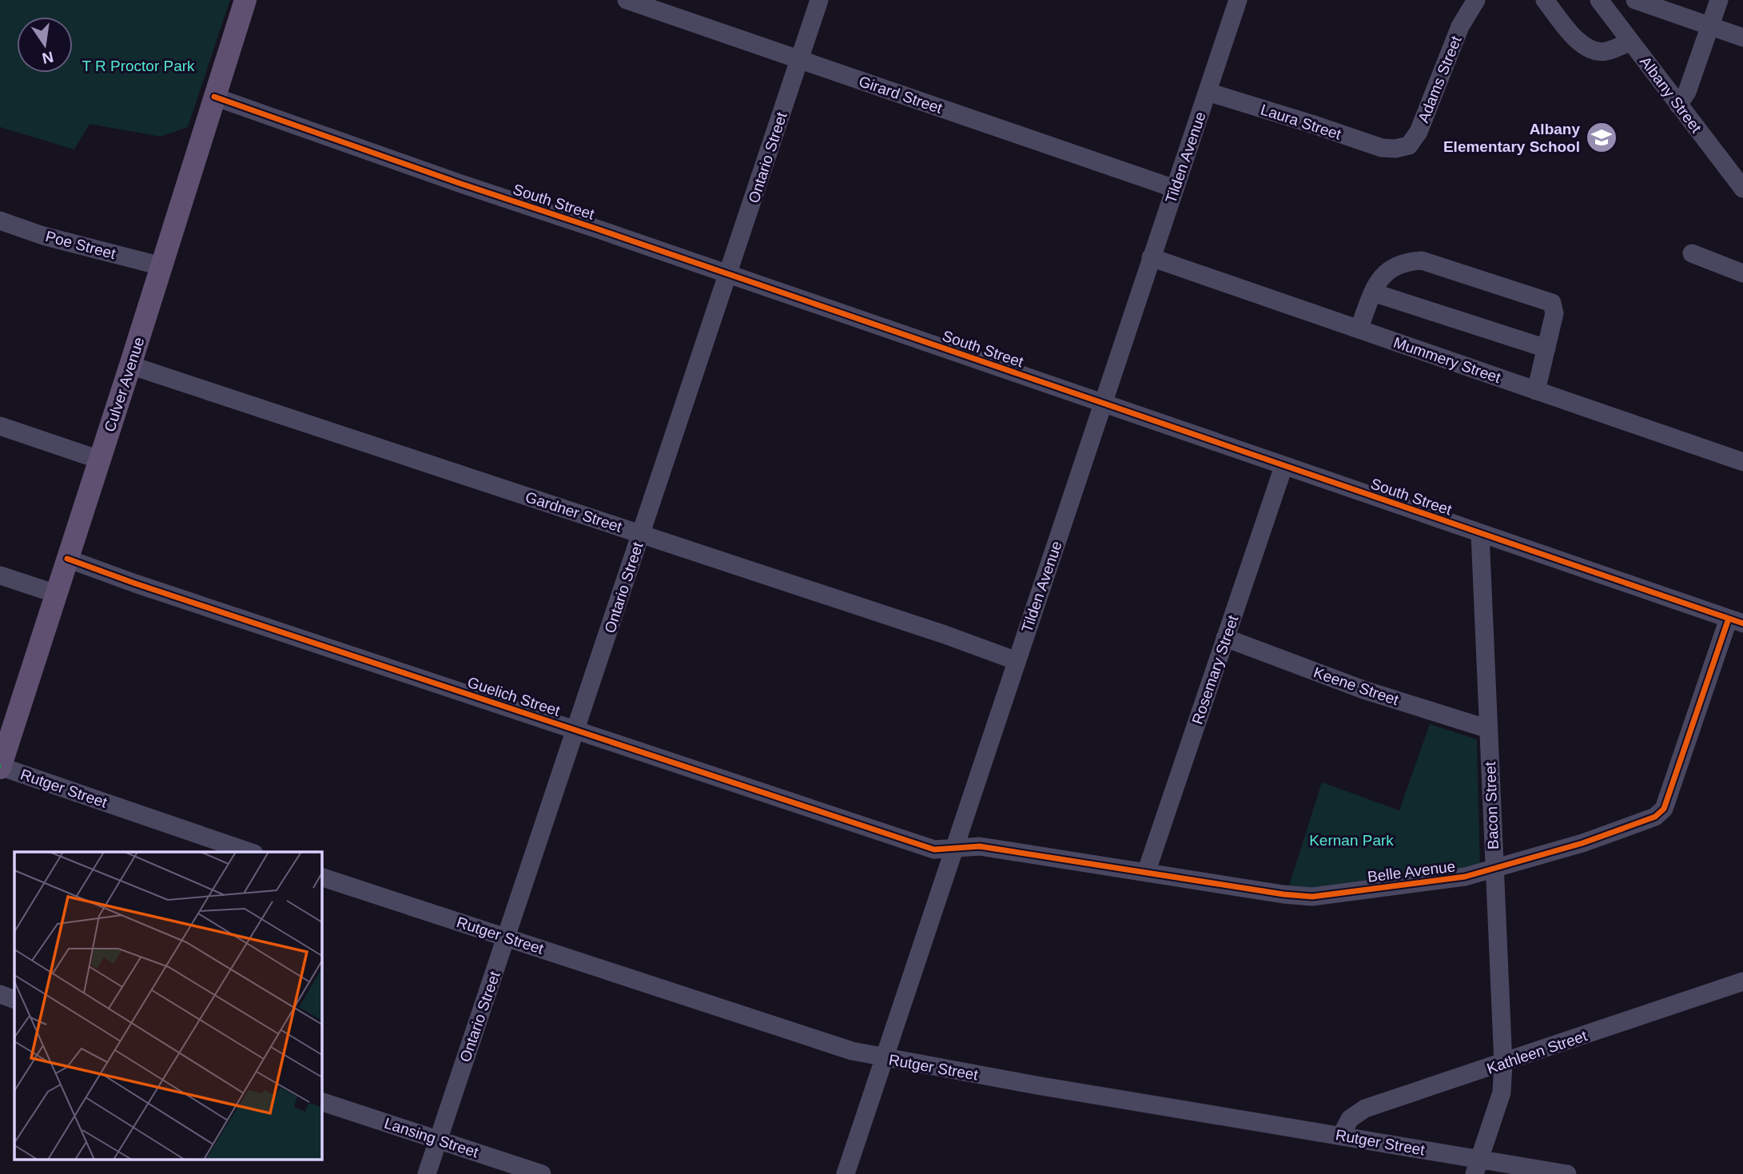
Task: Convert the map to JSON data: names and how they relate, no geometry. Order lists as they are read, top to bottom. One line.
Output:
{"streets":{"main road":["Culver Avenue"],"street":["Adams Street","Girard Street","Albany Street","Laura Street","Ontario Street","Tilden Avenue","South Street","Poe Street","Mummery Street","Gardner Street","Rosemary Street","Keene Street","Guelich Street","Rutger Street","Bacon Street","Belle Avenue","Kathleen Street","Lansing Street"]},"crossings":[["Adams Street","Laura Street"],["Girard Street","Ontario Street"],["Girard Street","Tilden Avenue"],["Laura Street","Tilden Avenue"],["Ontario Street","South Street"],["Ontario Street","Gardner Street"],["Ontario Street","Guelich Street"],["Ontario Street","Rutger Street"],["Ontario Street","Lansing Street"],["Tilden Avenue","South Street"],["Tilden Avenue","Mummery Street"],["Tilden Avenue","Gardner Street"],["Tilden Avenue","Guelich Street"],["Tilden Avenue","Rutger Street"],["Tilden Avenue","Belle Avenue"],["South Street","Culver Avenue"],["South Street","Rosemary Street"],["South Street","Bacon Street"],["South Street","Belle Avenue"],["Poe Street","Culver Avenue"],["Culver Avenue","Gardner Street"],["Culver Avenue","Guelich Street"],["Culver Avenue","Rutger Street"],["Rosemary Street","Keene Street"],["Rosemary Street","Belle Avenue"],["Keene Street","Bacon Street"],["Guelich Street","Belle Avenue"],["Rutger Street","Bacon Street"],["Rutger Street","Kathleen Street"],["Bacon Street","Belle Avenue"],["Bacon Street","Kathleen Street"]],"parks":["T R Proctor Park","Kernan Park"],"places":{"school or university":["Albany Elementary School"]},"north":"bottom"}
